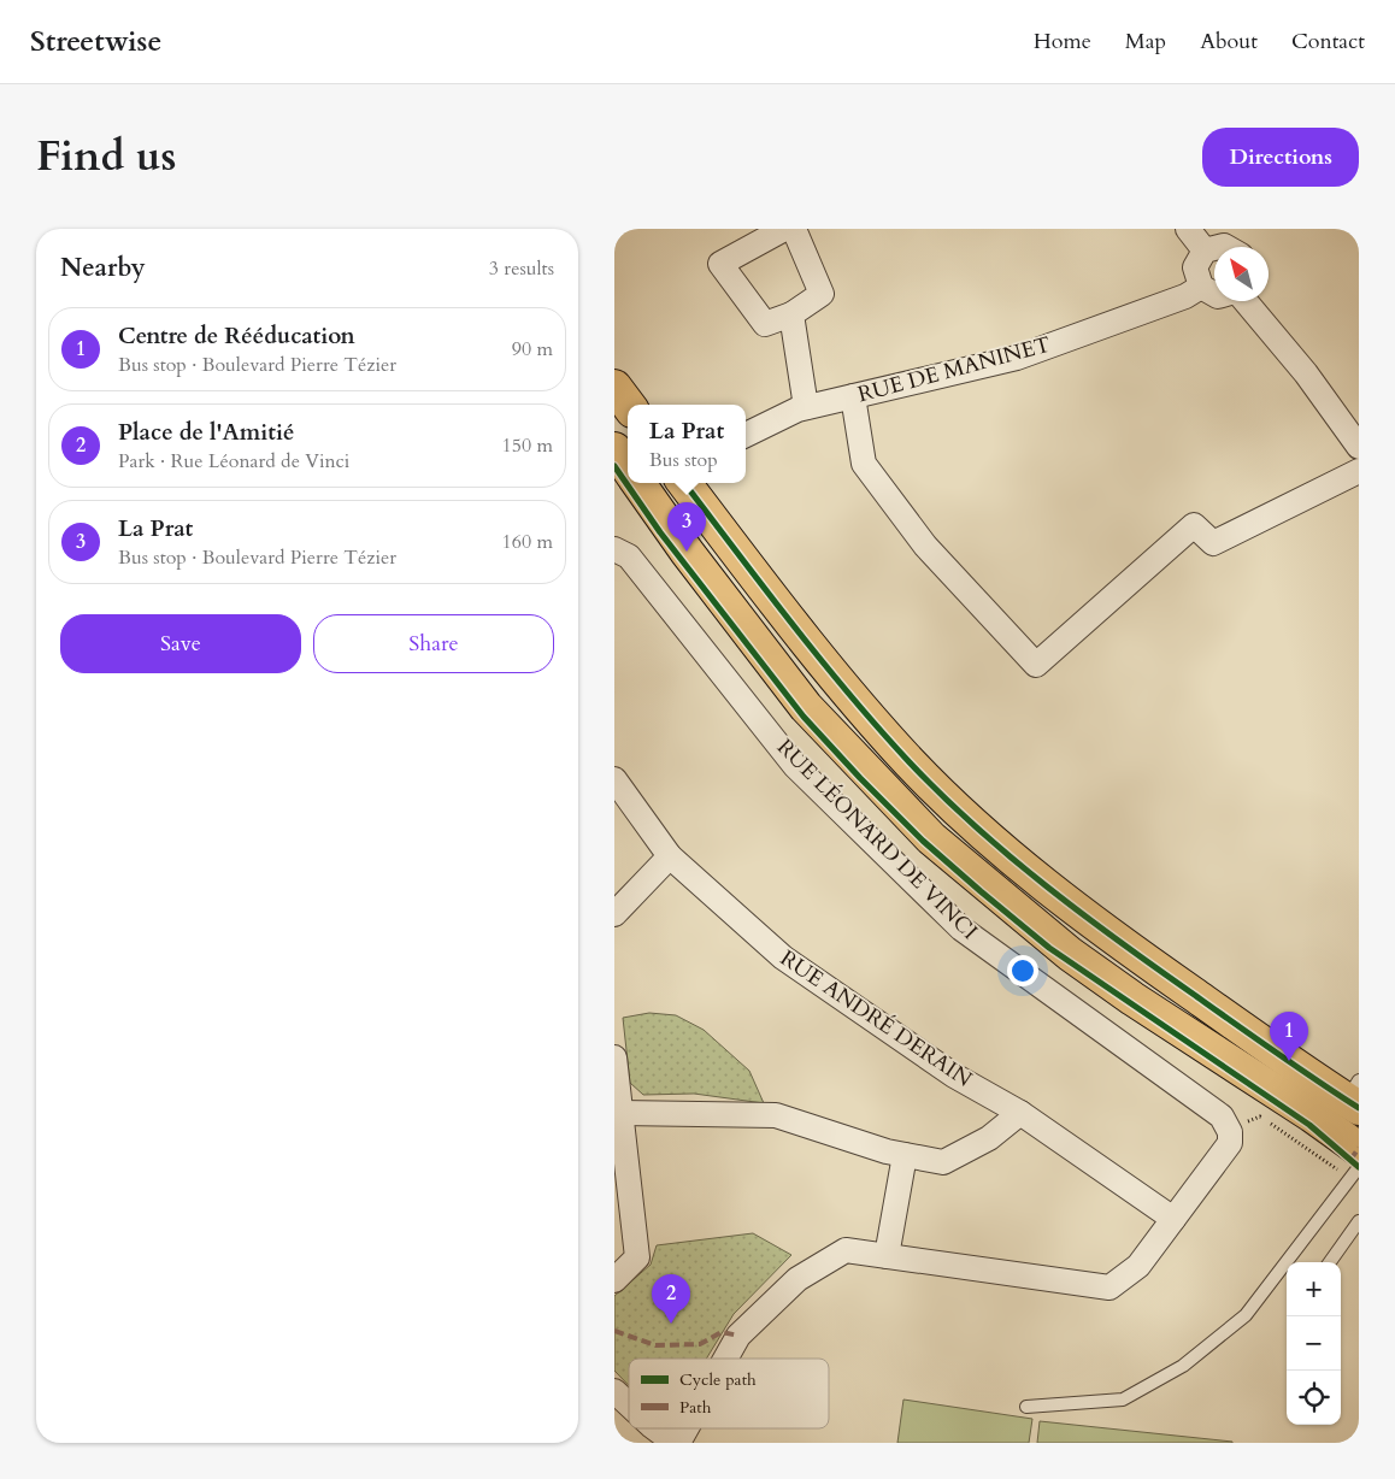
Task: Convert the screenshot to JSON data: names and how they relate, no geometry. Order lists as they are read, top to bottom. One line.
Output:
{"streets":{"street":["RUE DE MANINET","RUE LÉONARD DE VINCI","RUE ANDRÉ DERAIN"]},"legend":["Cycle path","Path"],"north":"top left","page":{"header":"Streetwise","nav":["Home","Map","About","Contact"],"title":"Find us","buttons":["Directions",["Save","Share"]],"heading":["Nearby","3 results"],"list":[{"mark":"1","name":"Centre de Rééducation","note":"Bus stop · Boulevard Pierre Tézier","value":"90 m"},{"mark":"2","name":"Place de l'Amitié","note":"Park · Rue Léonard de Vinci","value":"150 m"},{"mark":"3","name":"La Prat","note":"Bus stop · Boulevard Pierre Tézier","value":"160 m"}],"popup":["La Prat","Bus stop"],"pins":["3","1","2"],"map_buttons":["+","−"]}}
